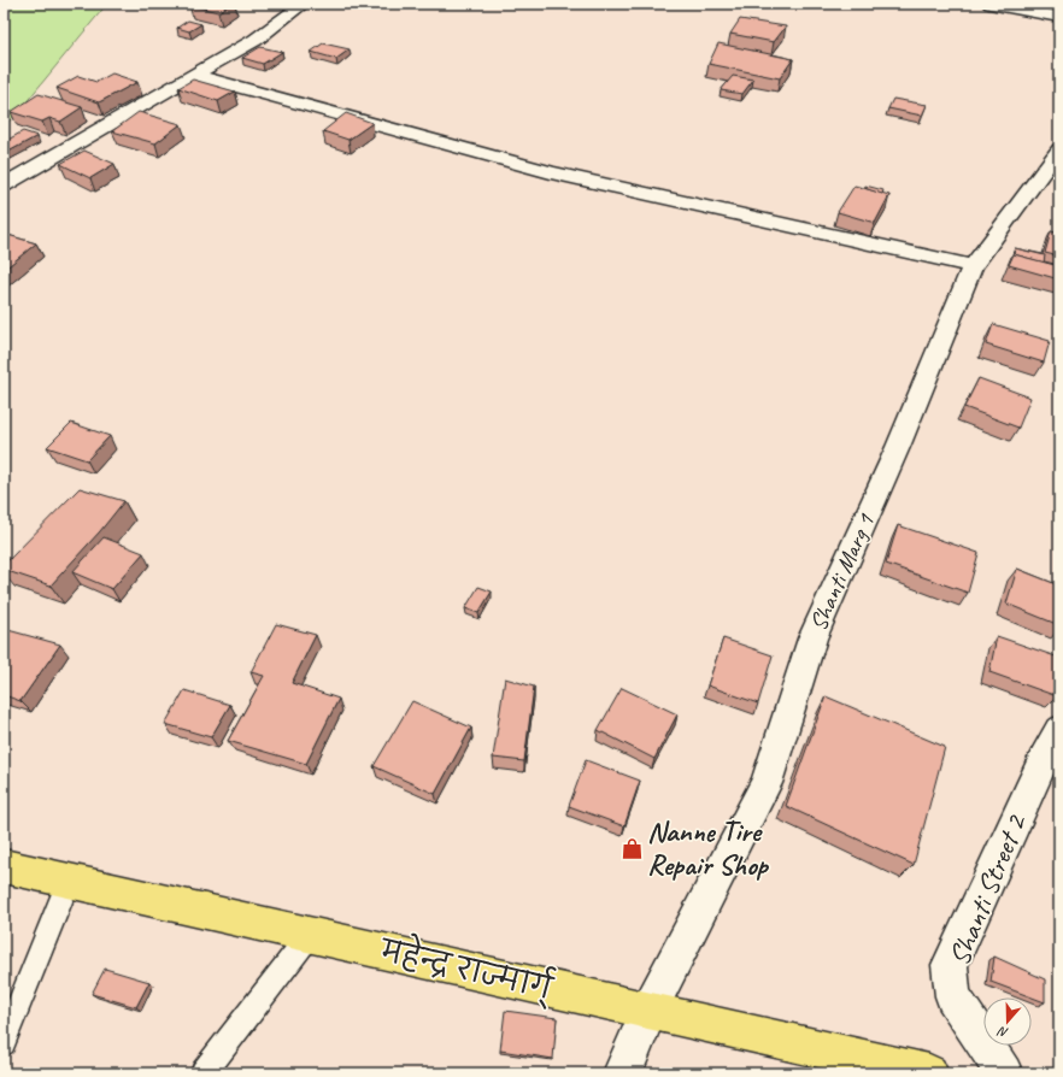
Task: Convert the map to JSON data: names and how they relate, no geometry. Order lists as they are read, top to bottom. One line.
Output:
{"streets":{"highway":["महेन्द्र राज्मार्ग्"],"street":["Shanti Marg 1","Shanti Street 2"]},"crossings":[["Shanti Marg 1","महेन्द्र राज्मार्ग्"]],"places":{"shop":["Nanne Tire Repair Shop"]},"north":"bottom"}
